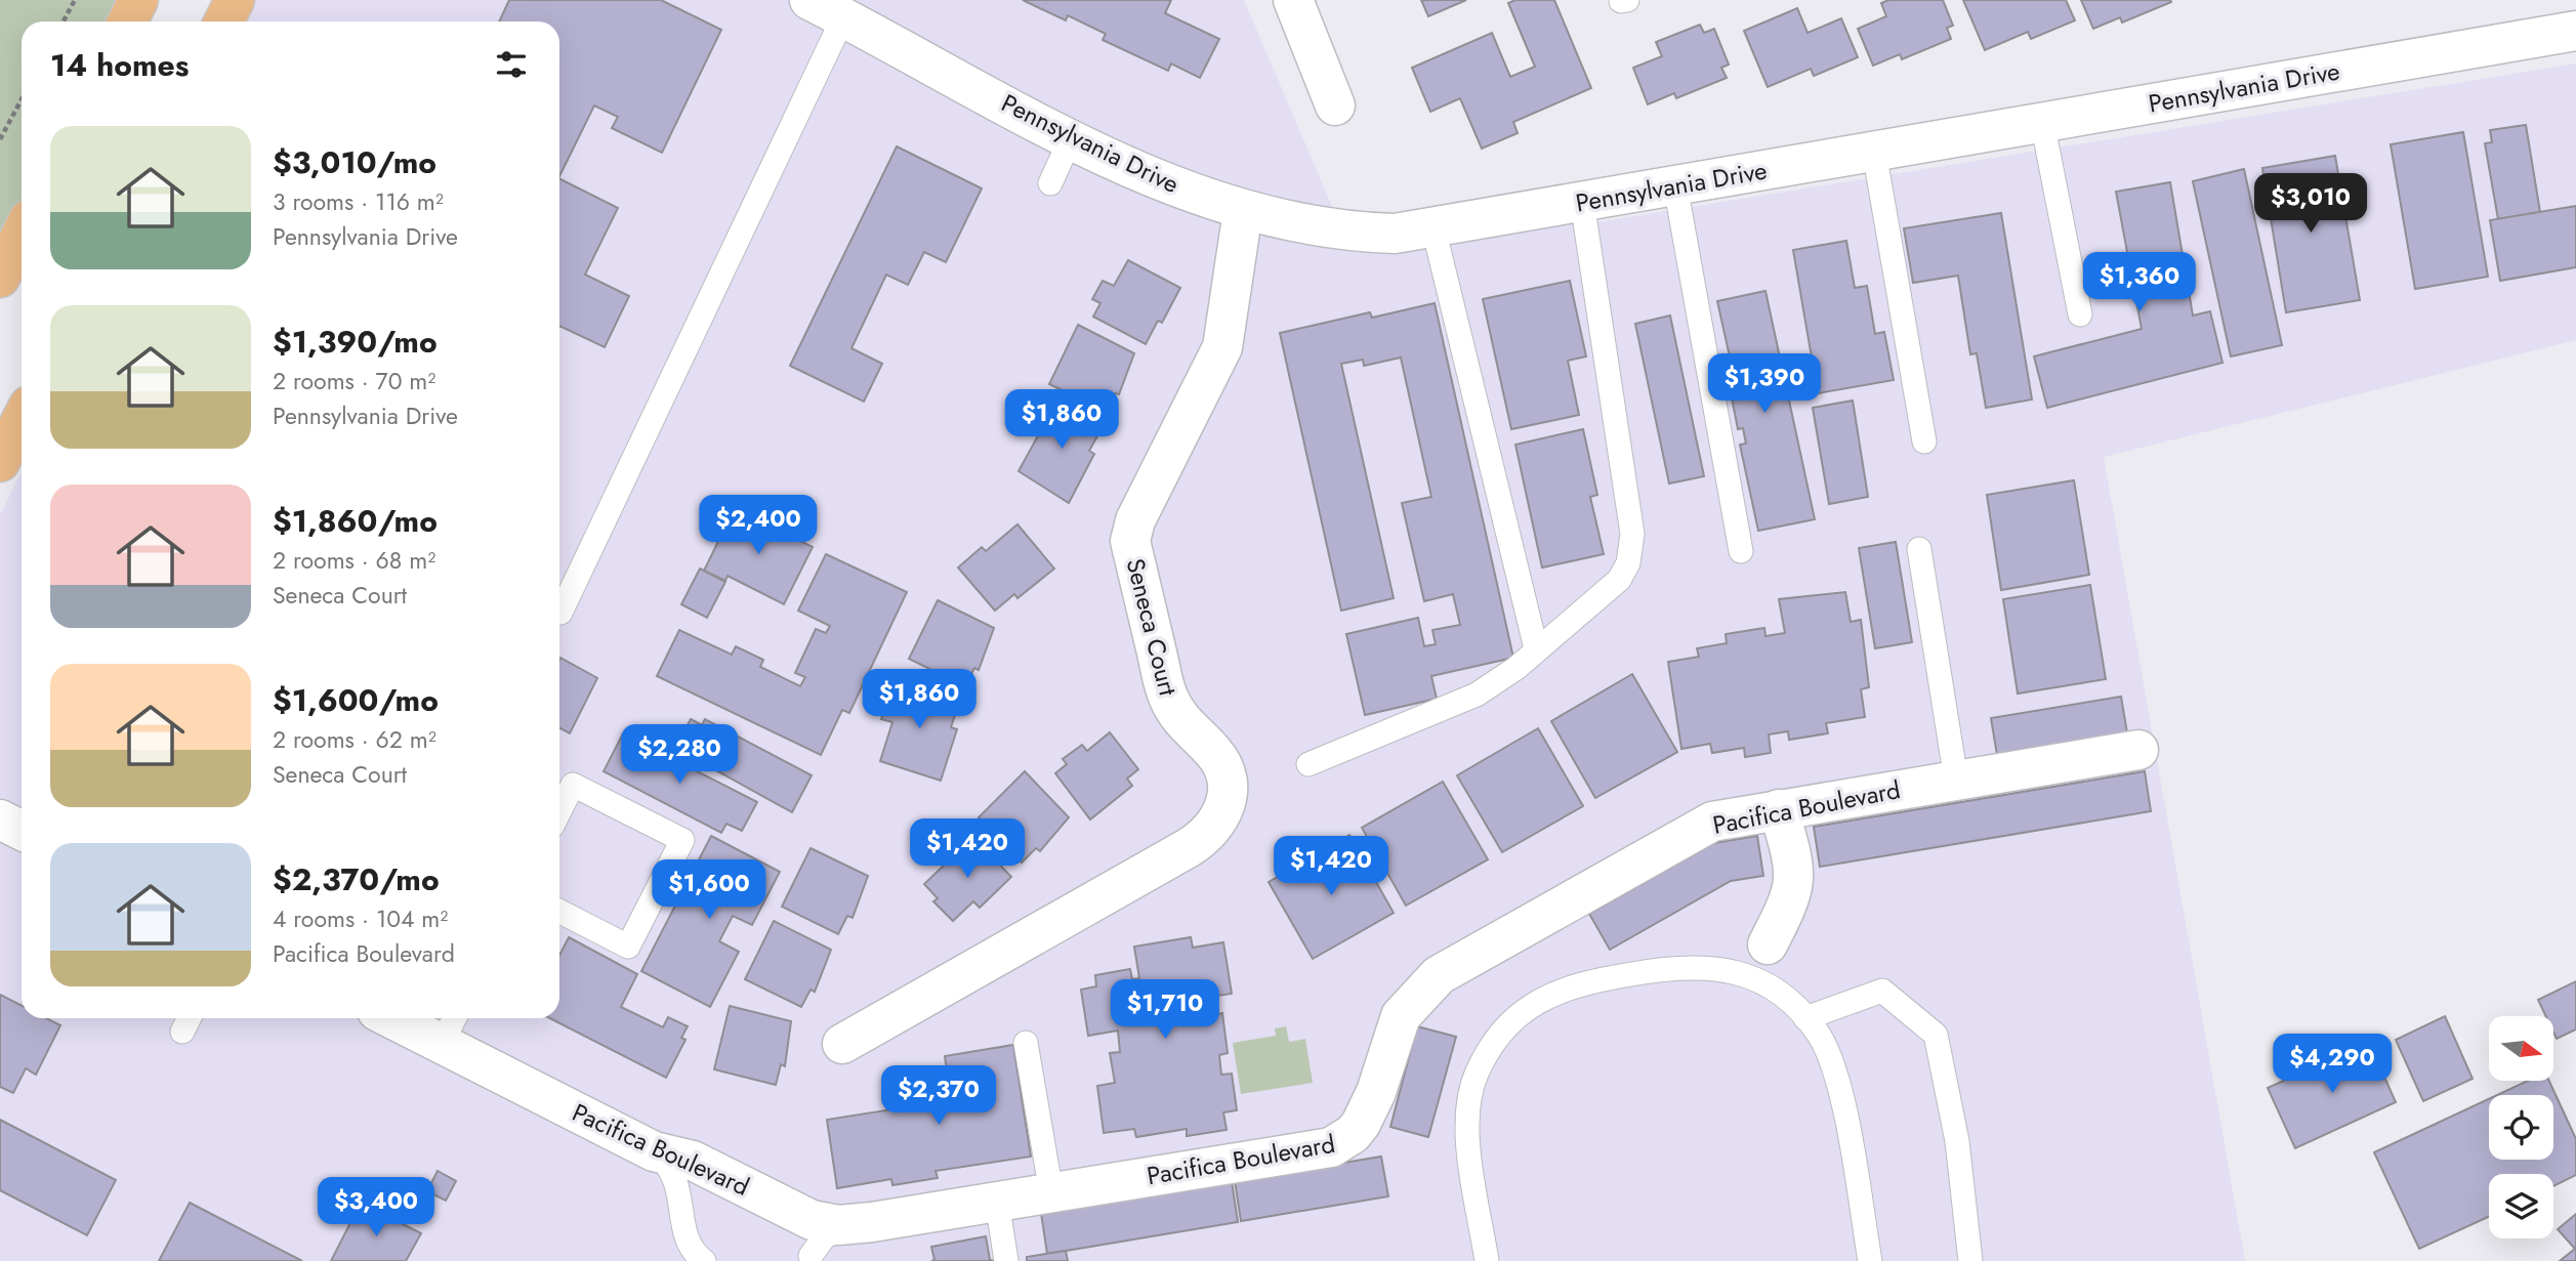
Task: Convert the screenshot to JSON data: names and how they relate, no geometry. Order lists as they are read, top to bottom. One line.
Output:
{"streets":{"street":["Pennsylvania Drive","Seneca Court","Pacifica Boulevard"]},"crossings":[["Pennsylvania Drive","Seneca Court"]],"north":"right","page":{"heading":"14 homes","list":[{"name":"$3,010/mo","note":"3 rooms · 116 m² · Pennsylvania Drive"},{"name":"$1,390/mo","note":"2 rooms · 70 m² · Pennsylvania Drive"},{"name":"$1,860/mo","note":"2 rooms · 68 m² · Seneca Court"},{"name":"$1,600/mo","note":"2 rooms · 62 m² · Seneca Court"},{"name":"$2,370/mo","note":"4 rooms · 104 m² · Pacifica Boulevard"}],"price":["$3,010","$1,360","$1,390","$1,860","$2,400","$1,860","$2,280","$1,420","$1,420","$1,600","$1,710","$4,290","$2,370","$3,400"]}}
